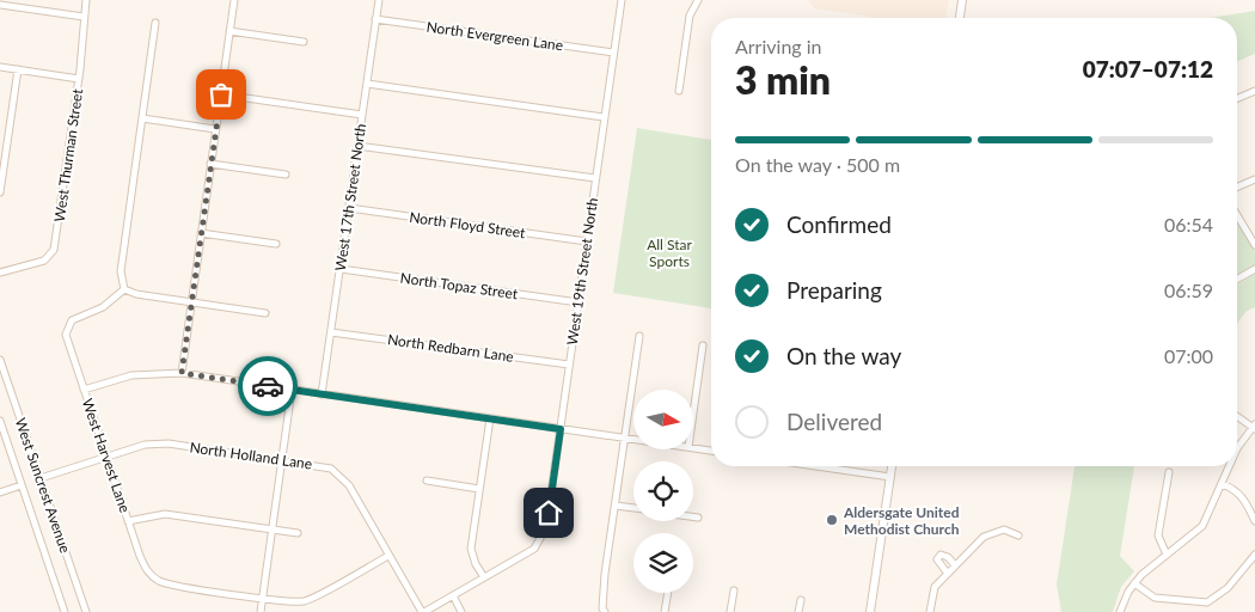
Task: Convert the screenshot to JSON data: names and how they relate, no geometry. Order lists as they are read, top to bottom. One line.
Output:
{"streets":{"street":["North Evergreen Lane","West Thurman Street","West 17th Street North","North Floyd Street","West 19th Street North","North Topaz Street","North Redbarn Lane","West Harvest Lane","North Holland Lane","West Suncrest Avenue"]},"crossings":[["North Evergreen Lane","West 17th Street North"],["North Evergreen Lane","West 19th Street North"],["West 17th Street North","North Floyd Street"],["West 17th Street North","North Topaz Street"],["West 17th Street North","North Redbarn Lane"],["North Floyd Street","West 19th Street North"],["West 19th Street North","North Topaz Street"],["West 19th Street North","North Redbarn Lane"],["West Harvest Lane","North Holland Lane"],["North Holland Lane","West Suncrest Avenue"]],"parks":["All Star Sports"],"places":["Aldersgate United Methodist Church"],"north":"right","page":{"heading":["3 min","Arriving in","07:07–07:12"],"bar":"On the way · 500 m","list":[["Confirmed","06:54"],["Preparing","06:59"],["On the way","07:00"],"Delivered"]}}
